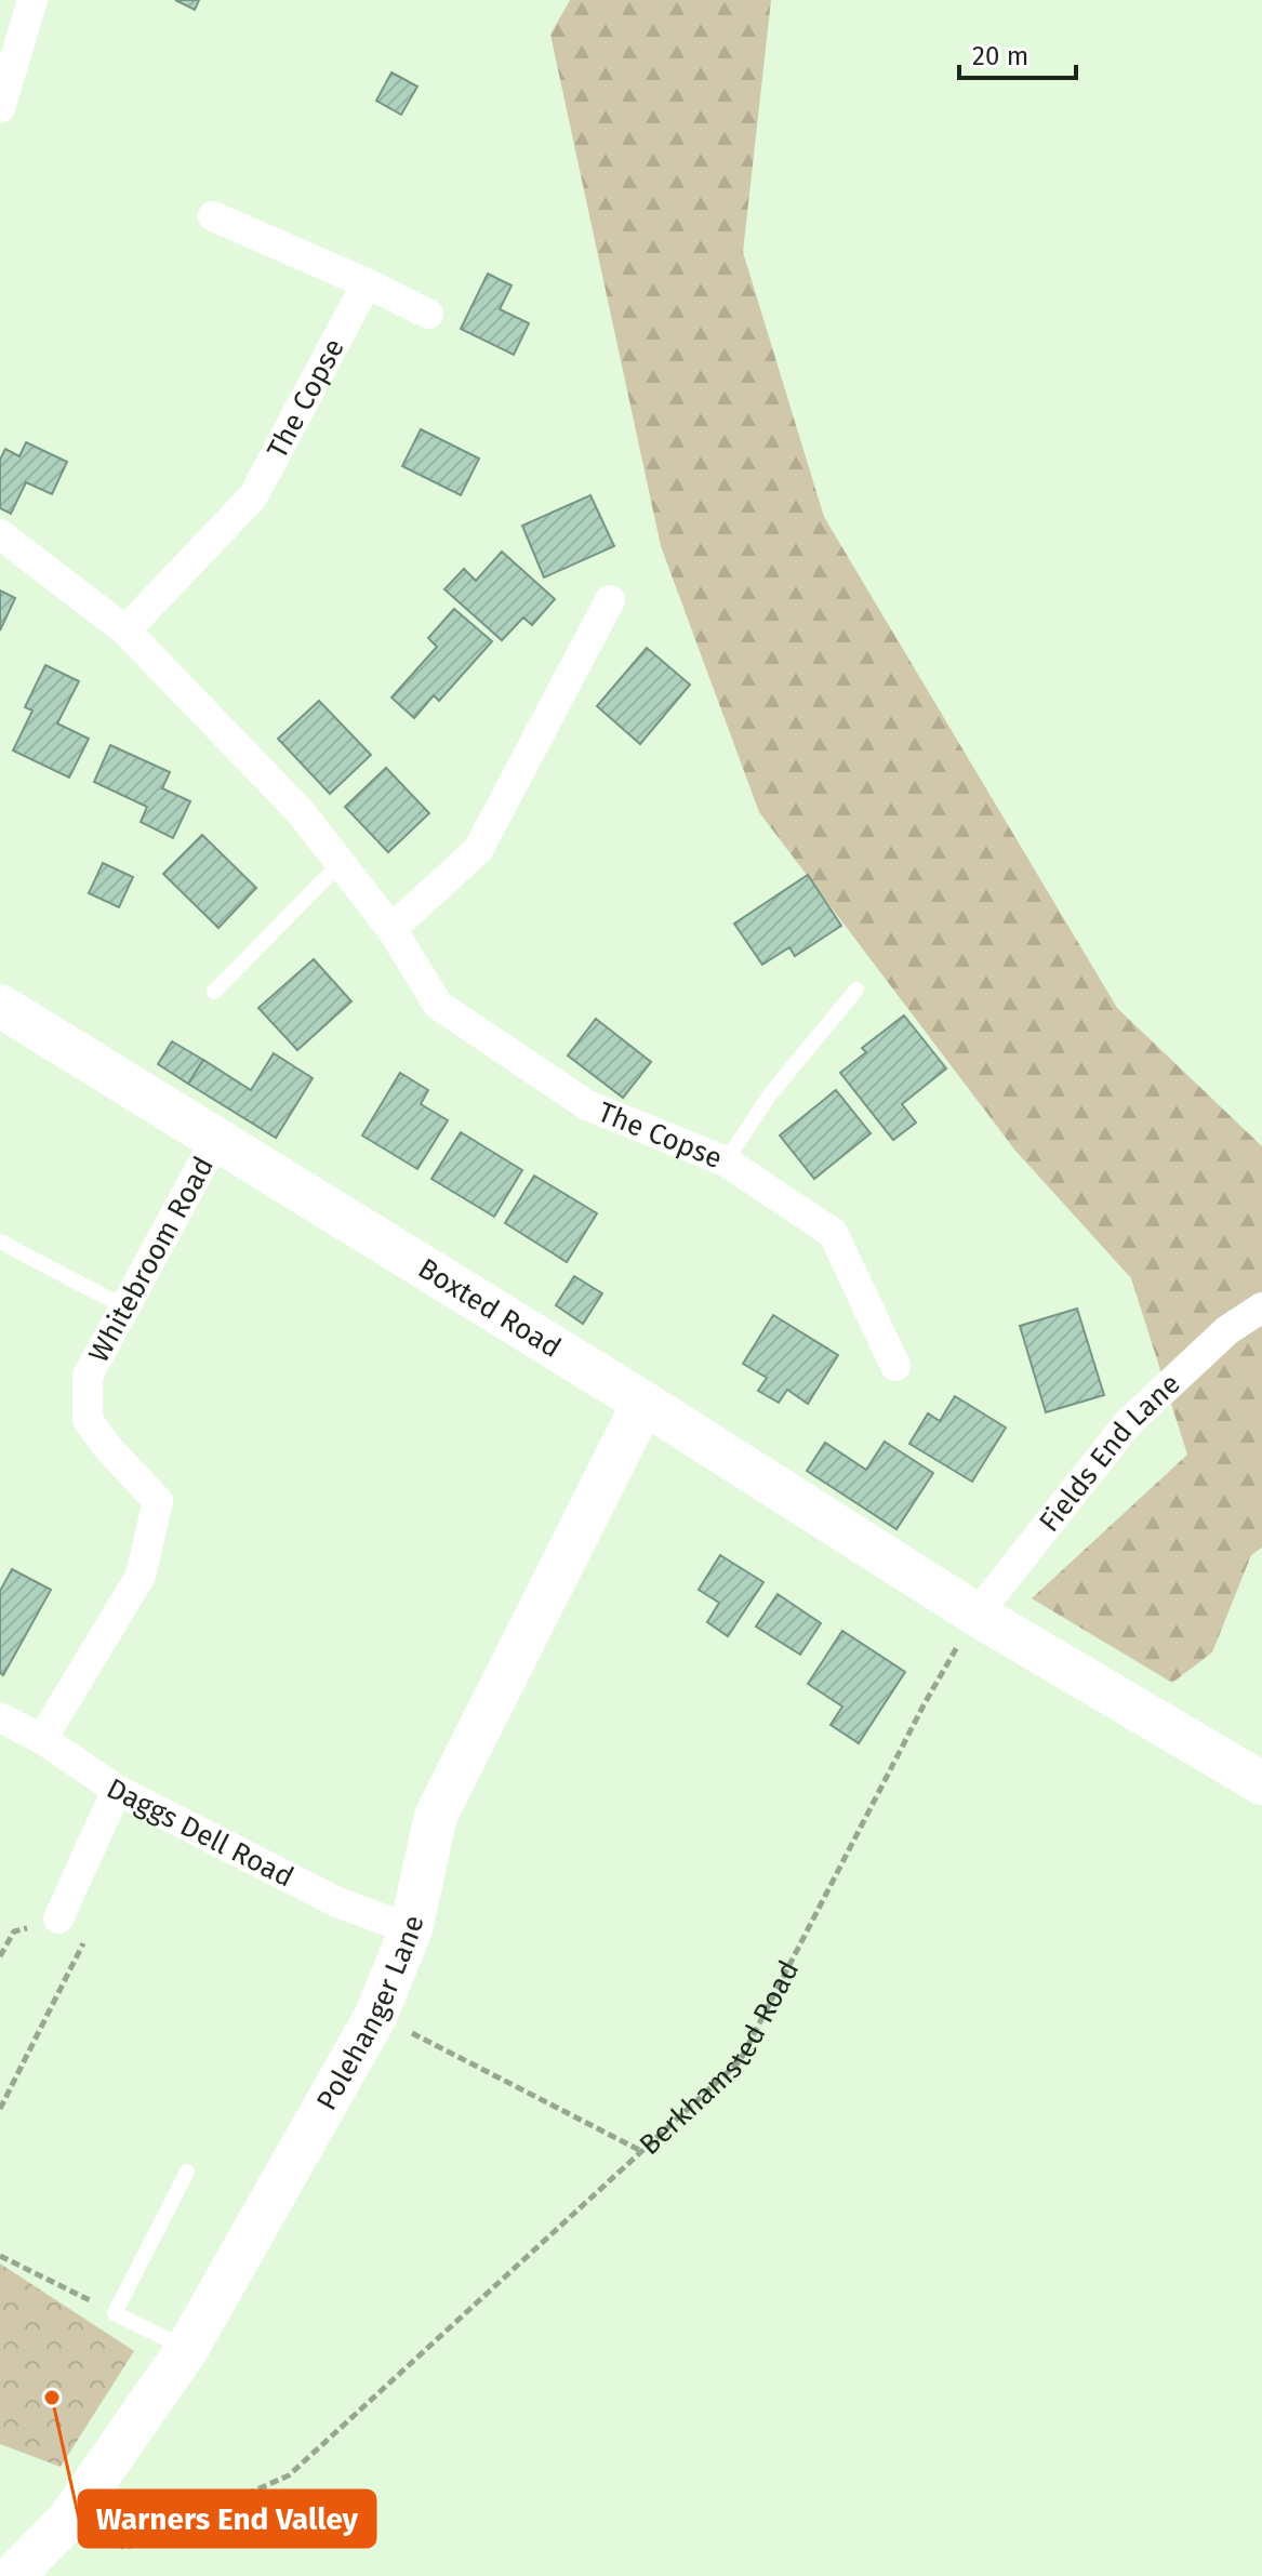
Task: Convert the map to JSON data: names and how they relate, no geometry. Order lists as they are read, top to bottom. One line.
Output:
{"streets":{"street":["The Copse","Whitebroom Road","Boxted Road","Fields End Lane","Daggs Dell Road","Polehanger Lane"],"path":["Berkhamsted Road"]},"crossings":[["Whitebroom Road","Boxted Road"],["Whitebroom Road","Daggs Dell Road"],["Boxted Road","Fields End Lane"],["Boxted Road","Polehanger Lane"],["Boxted Road","Berkhamsted Road"],["Fields End Lane","Berkhamsted Road"],["Daggs Dell Road","Polehanger Lane"],["Polehanger Lane","Berkhamsted Road"]],"places":["Warners End Valley"],"scale_bar":"20 m"}
